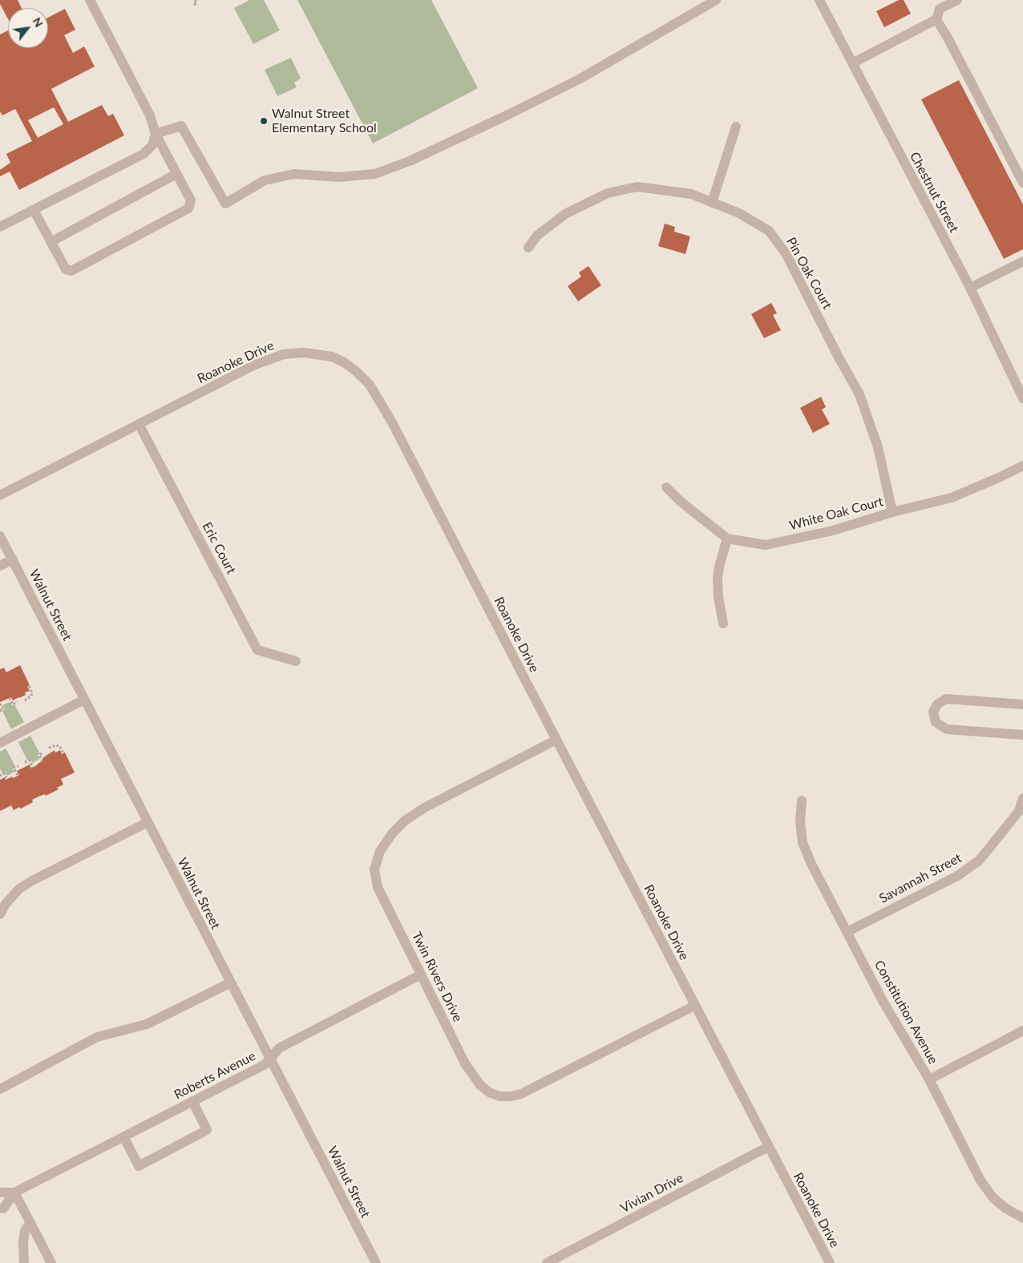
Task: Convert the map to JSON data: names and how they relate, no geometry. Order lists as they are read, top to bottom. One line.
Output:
{"streets":{"street":["Chestnut Street","Pin Oak Court","Roanoke Drive","White Oak Court","Eric Court","Walnut Street","Savannah Street","Twin Rivers Drive","Constitution Avenue","Roberts Avenue","Vivian Drive"]},"crossings":[["Pin Oak Court","White Oak Court"],["Roanoke Drive","Eric Court"],["Roanoke Drive","Twin Rivers Drive"],["Roanoke Drive","Vivian Drive"],["Walnut Street","Roberts Avenue"],["Savannah Street","Constitution Avenue"],["Twin Rivers Drive","Roberts Avenue"]],"places":["Walnut Street Elementary School"],"north":"top right"}
